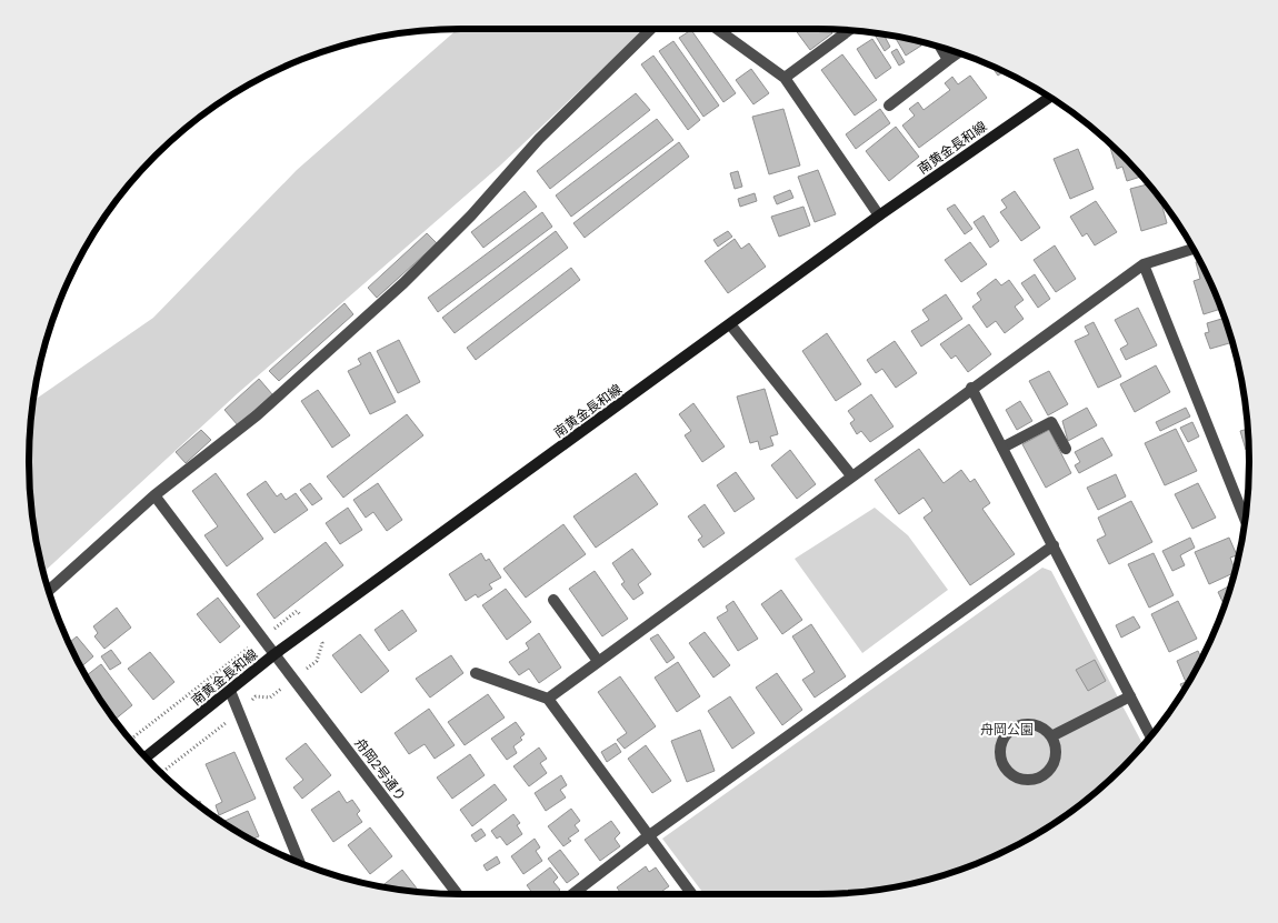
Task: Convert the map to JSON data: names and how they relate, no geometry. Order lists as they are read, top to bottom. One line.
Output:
{"streets":{"main road":["南黄金長和線"],"street":["舟岡2号通り"]},"crossings":[["南黄金長和線","舟岡2号通り"]],"parks":["舟岡公園"]}
